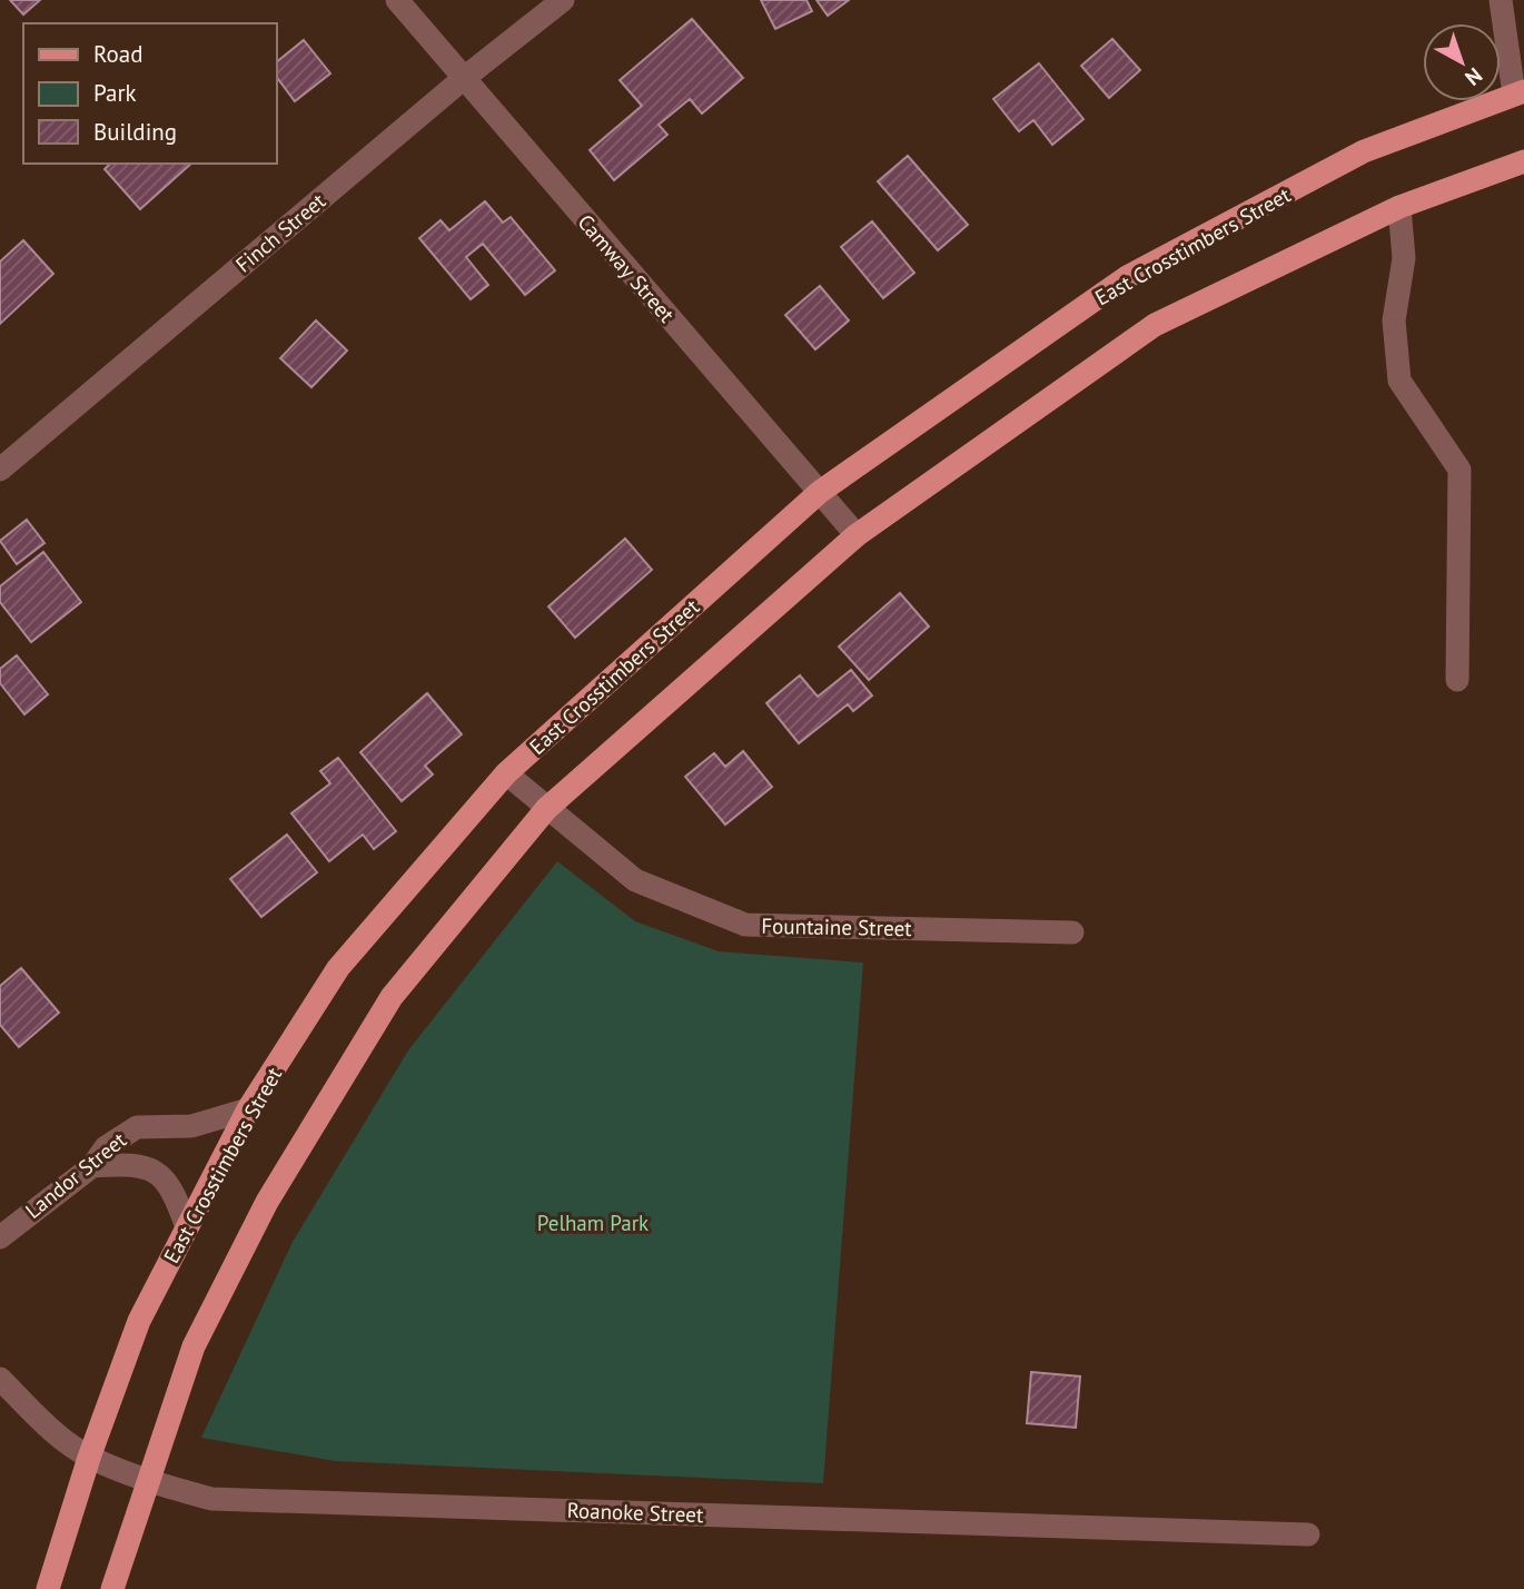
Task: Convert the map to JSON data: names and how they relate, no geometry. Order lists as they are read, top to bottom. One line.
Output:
{"streets":{"main road":["East Crosstimbers Street"],"street":["Finch Street","Camway Street","Fountaine Street","Landor Street","Roanoke Street"]},"crossings":[["Finch Street","Camway Street"],["East Crosstimbers Street","Camway Street"],["East Crosstimbers Street","Fountaine Street"],["East Crosstimbers Street","Landor Street"],["East Crosstimbers Street","Roanoke Street"]],"parks":["Pelham Park"],"legend":["Road","Park","Building"],"north":"bottom right"}
